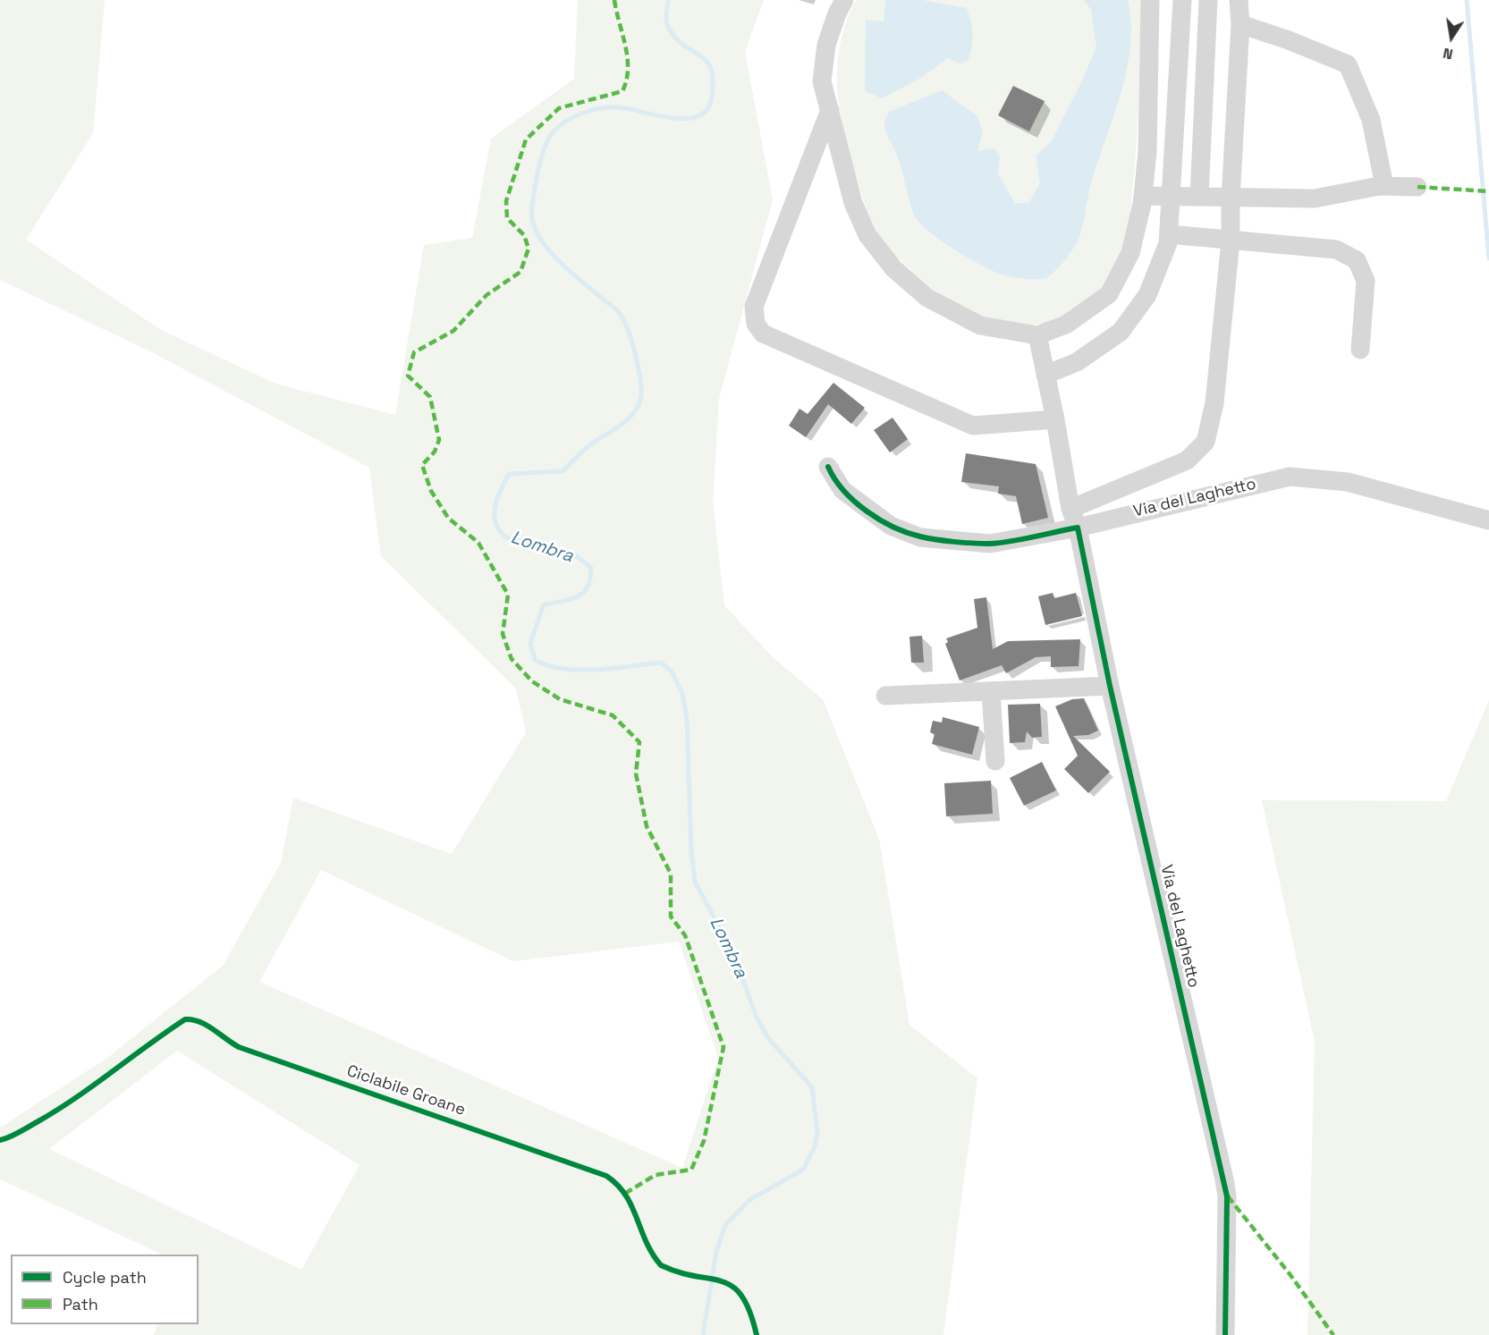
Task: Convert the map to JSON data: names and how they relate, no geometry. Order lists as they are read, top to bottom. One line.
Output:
{"streets":{"street":["Via del Laghetto"],"cycle path":["Ciclabile Groane"]},"water":["Lombra"],"legend":["Cycle path","Path"],"north":"bottom"}
